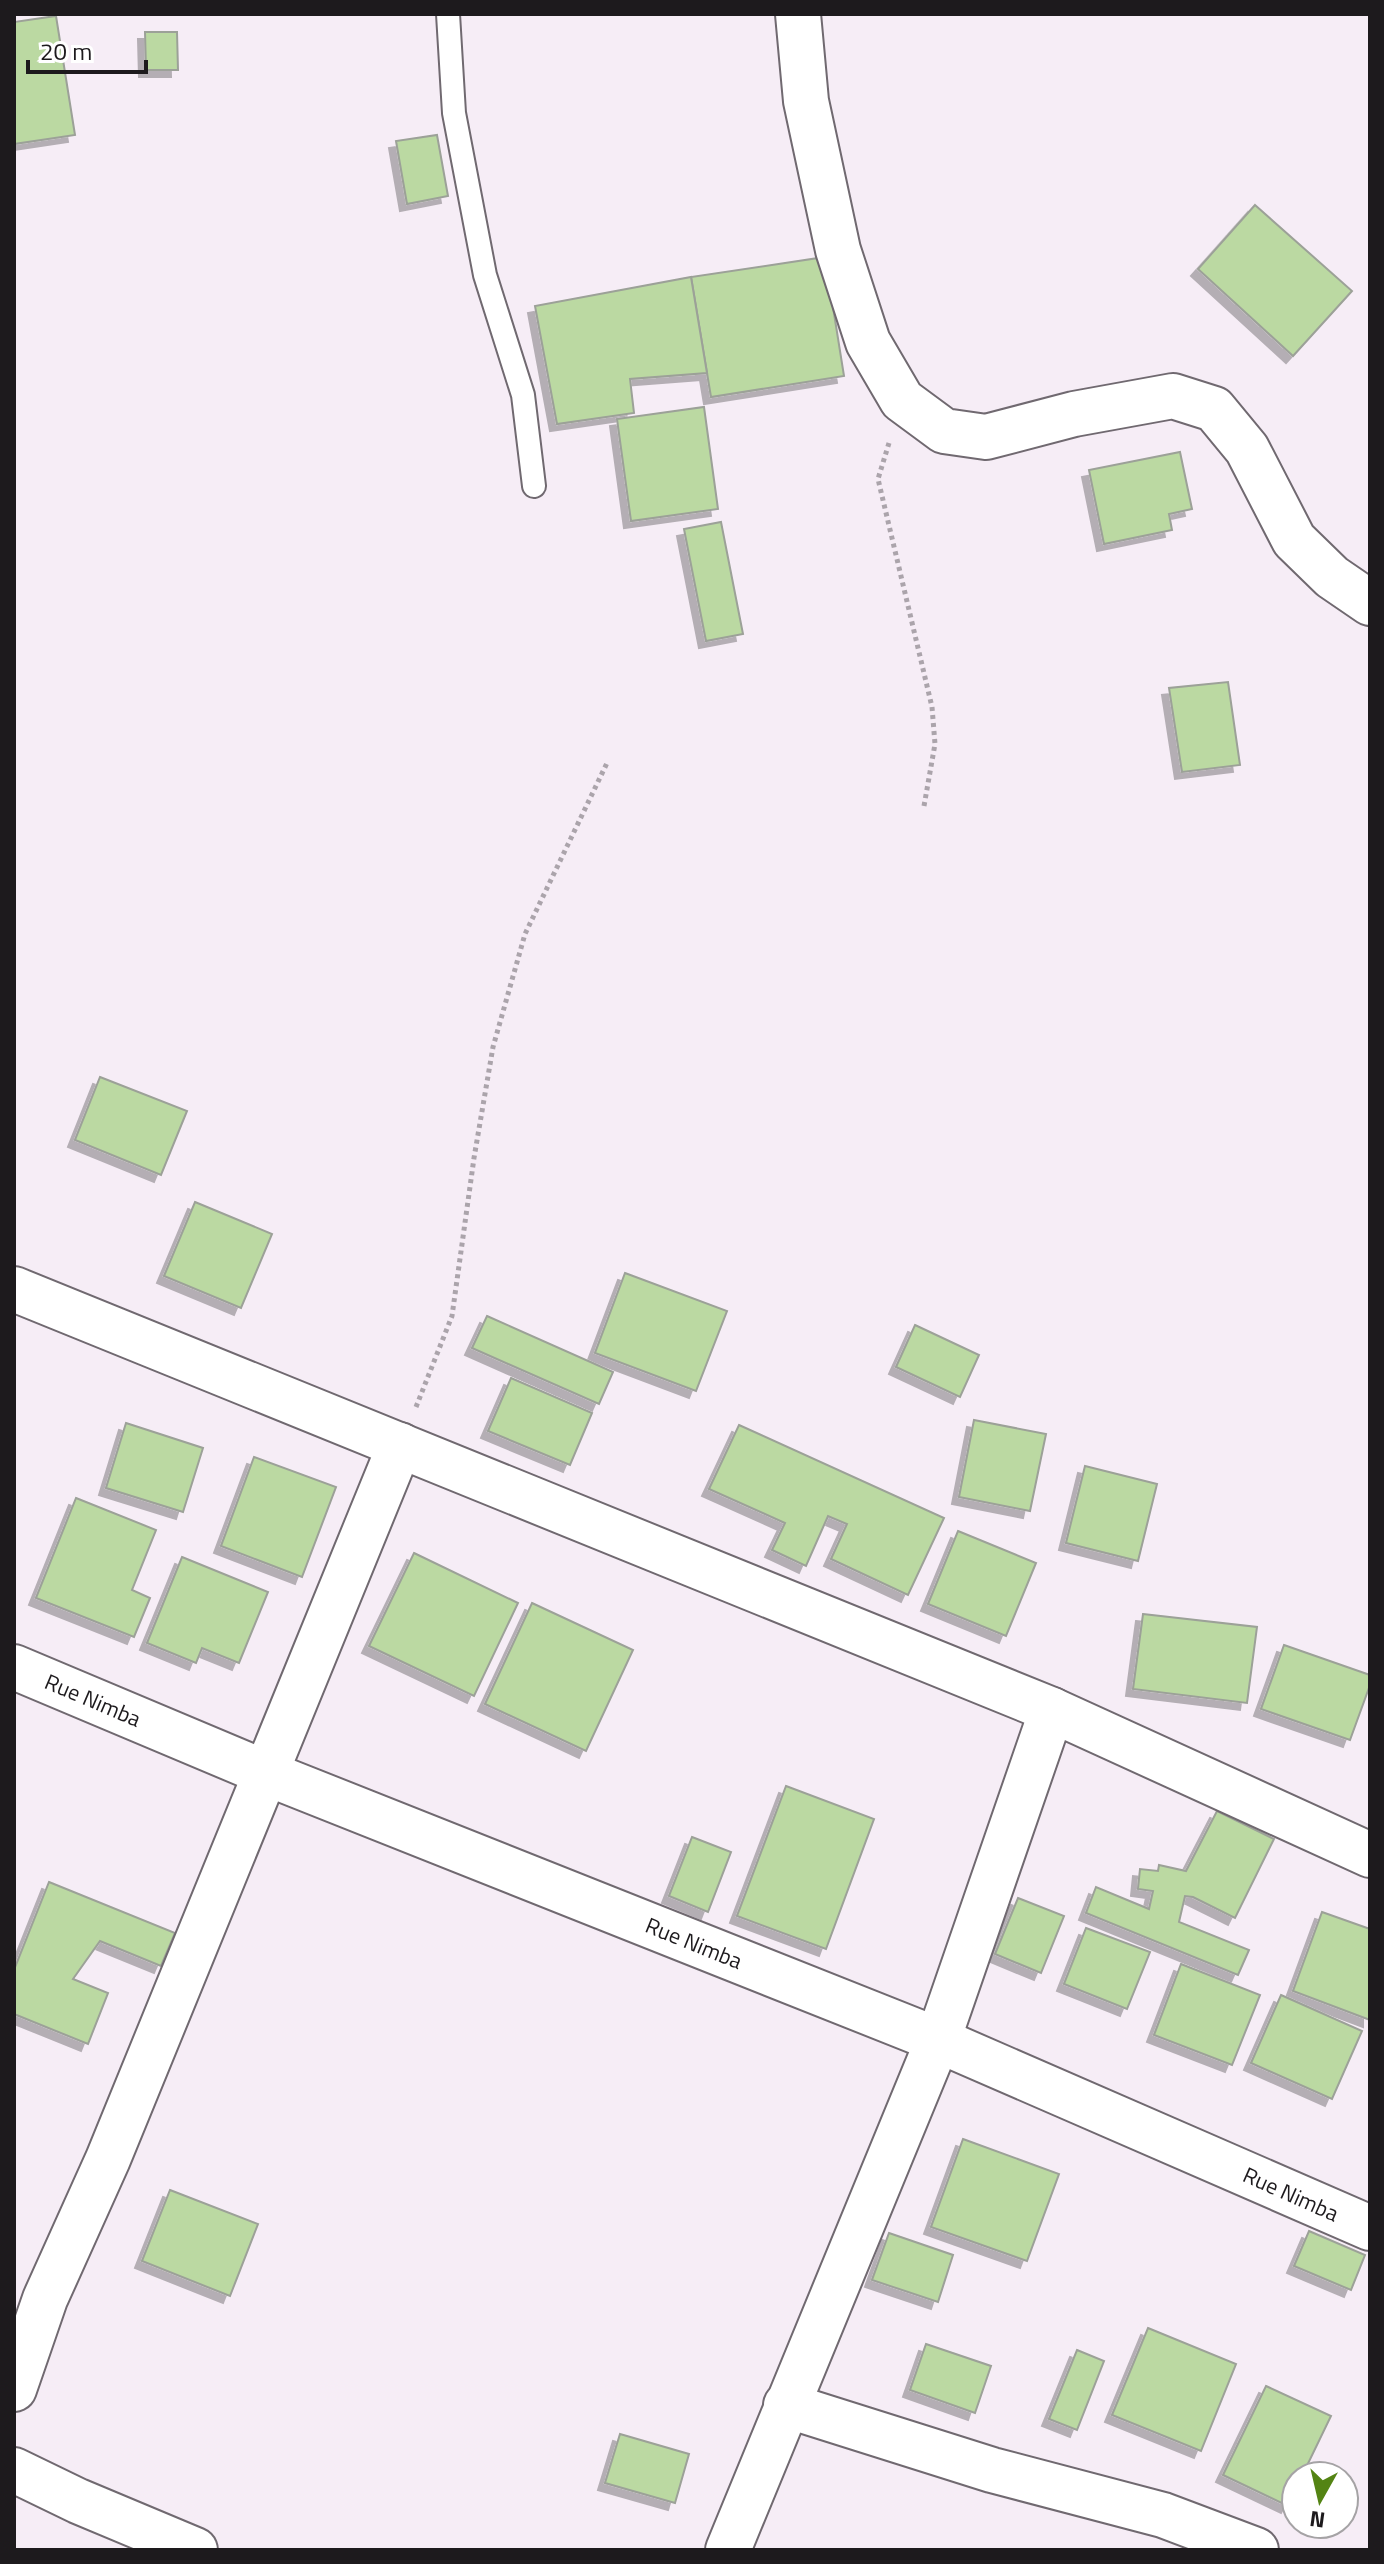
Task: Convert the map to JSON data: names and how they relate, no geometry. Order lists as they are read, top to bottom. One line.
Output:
{"streets":{"street":["Rue Nimba"]},"scale_bar":"20 m","north":"bottom"}
